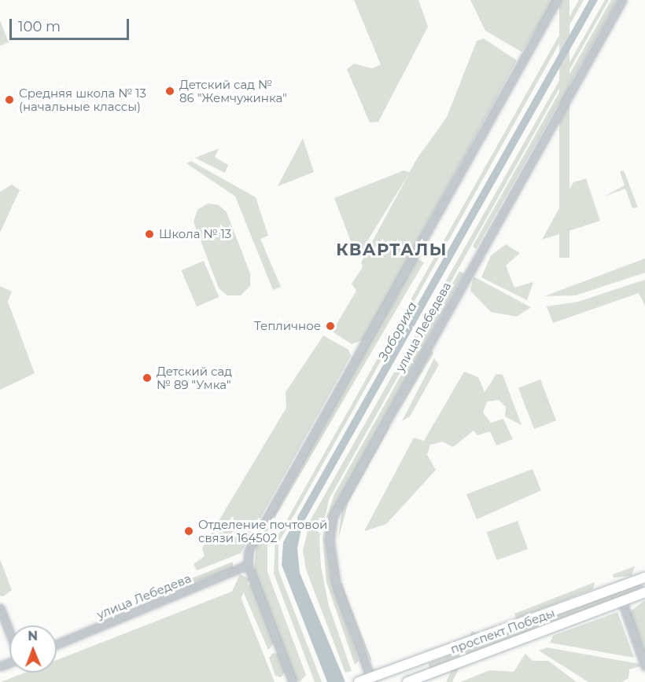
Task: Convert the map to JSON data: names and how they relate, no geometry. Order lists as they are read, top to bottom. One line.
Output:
{"streets":{"main road":["проспект Победы"],"street":["улица Лебедева"]},"crossings":[["улица Лебедева","проспект Победы"]],"districts":["КВАРТАЛЫ"],"water":["Забориха"],"places":["Детский сад № 86 \"Жемчужинка\"","Средняя школа № 13 (начальные классы)","Школа № 13","Тепличное","Детский сад № 89 \"Умка\"","Отделение почтовой связи 164502"],"scale_bar":"100 m","north":"top"}
